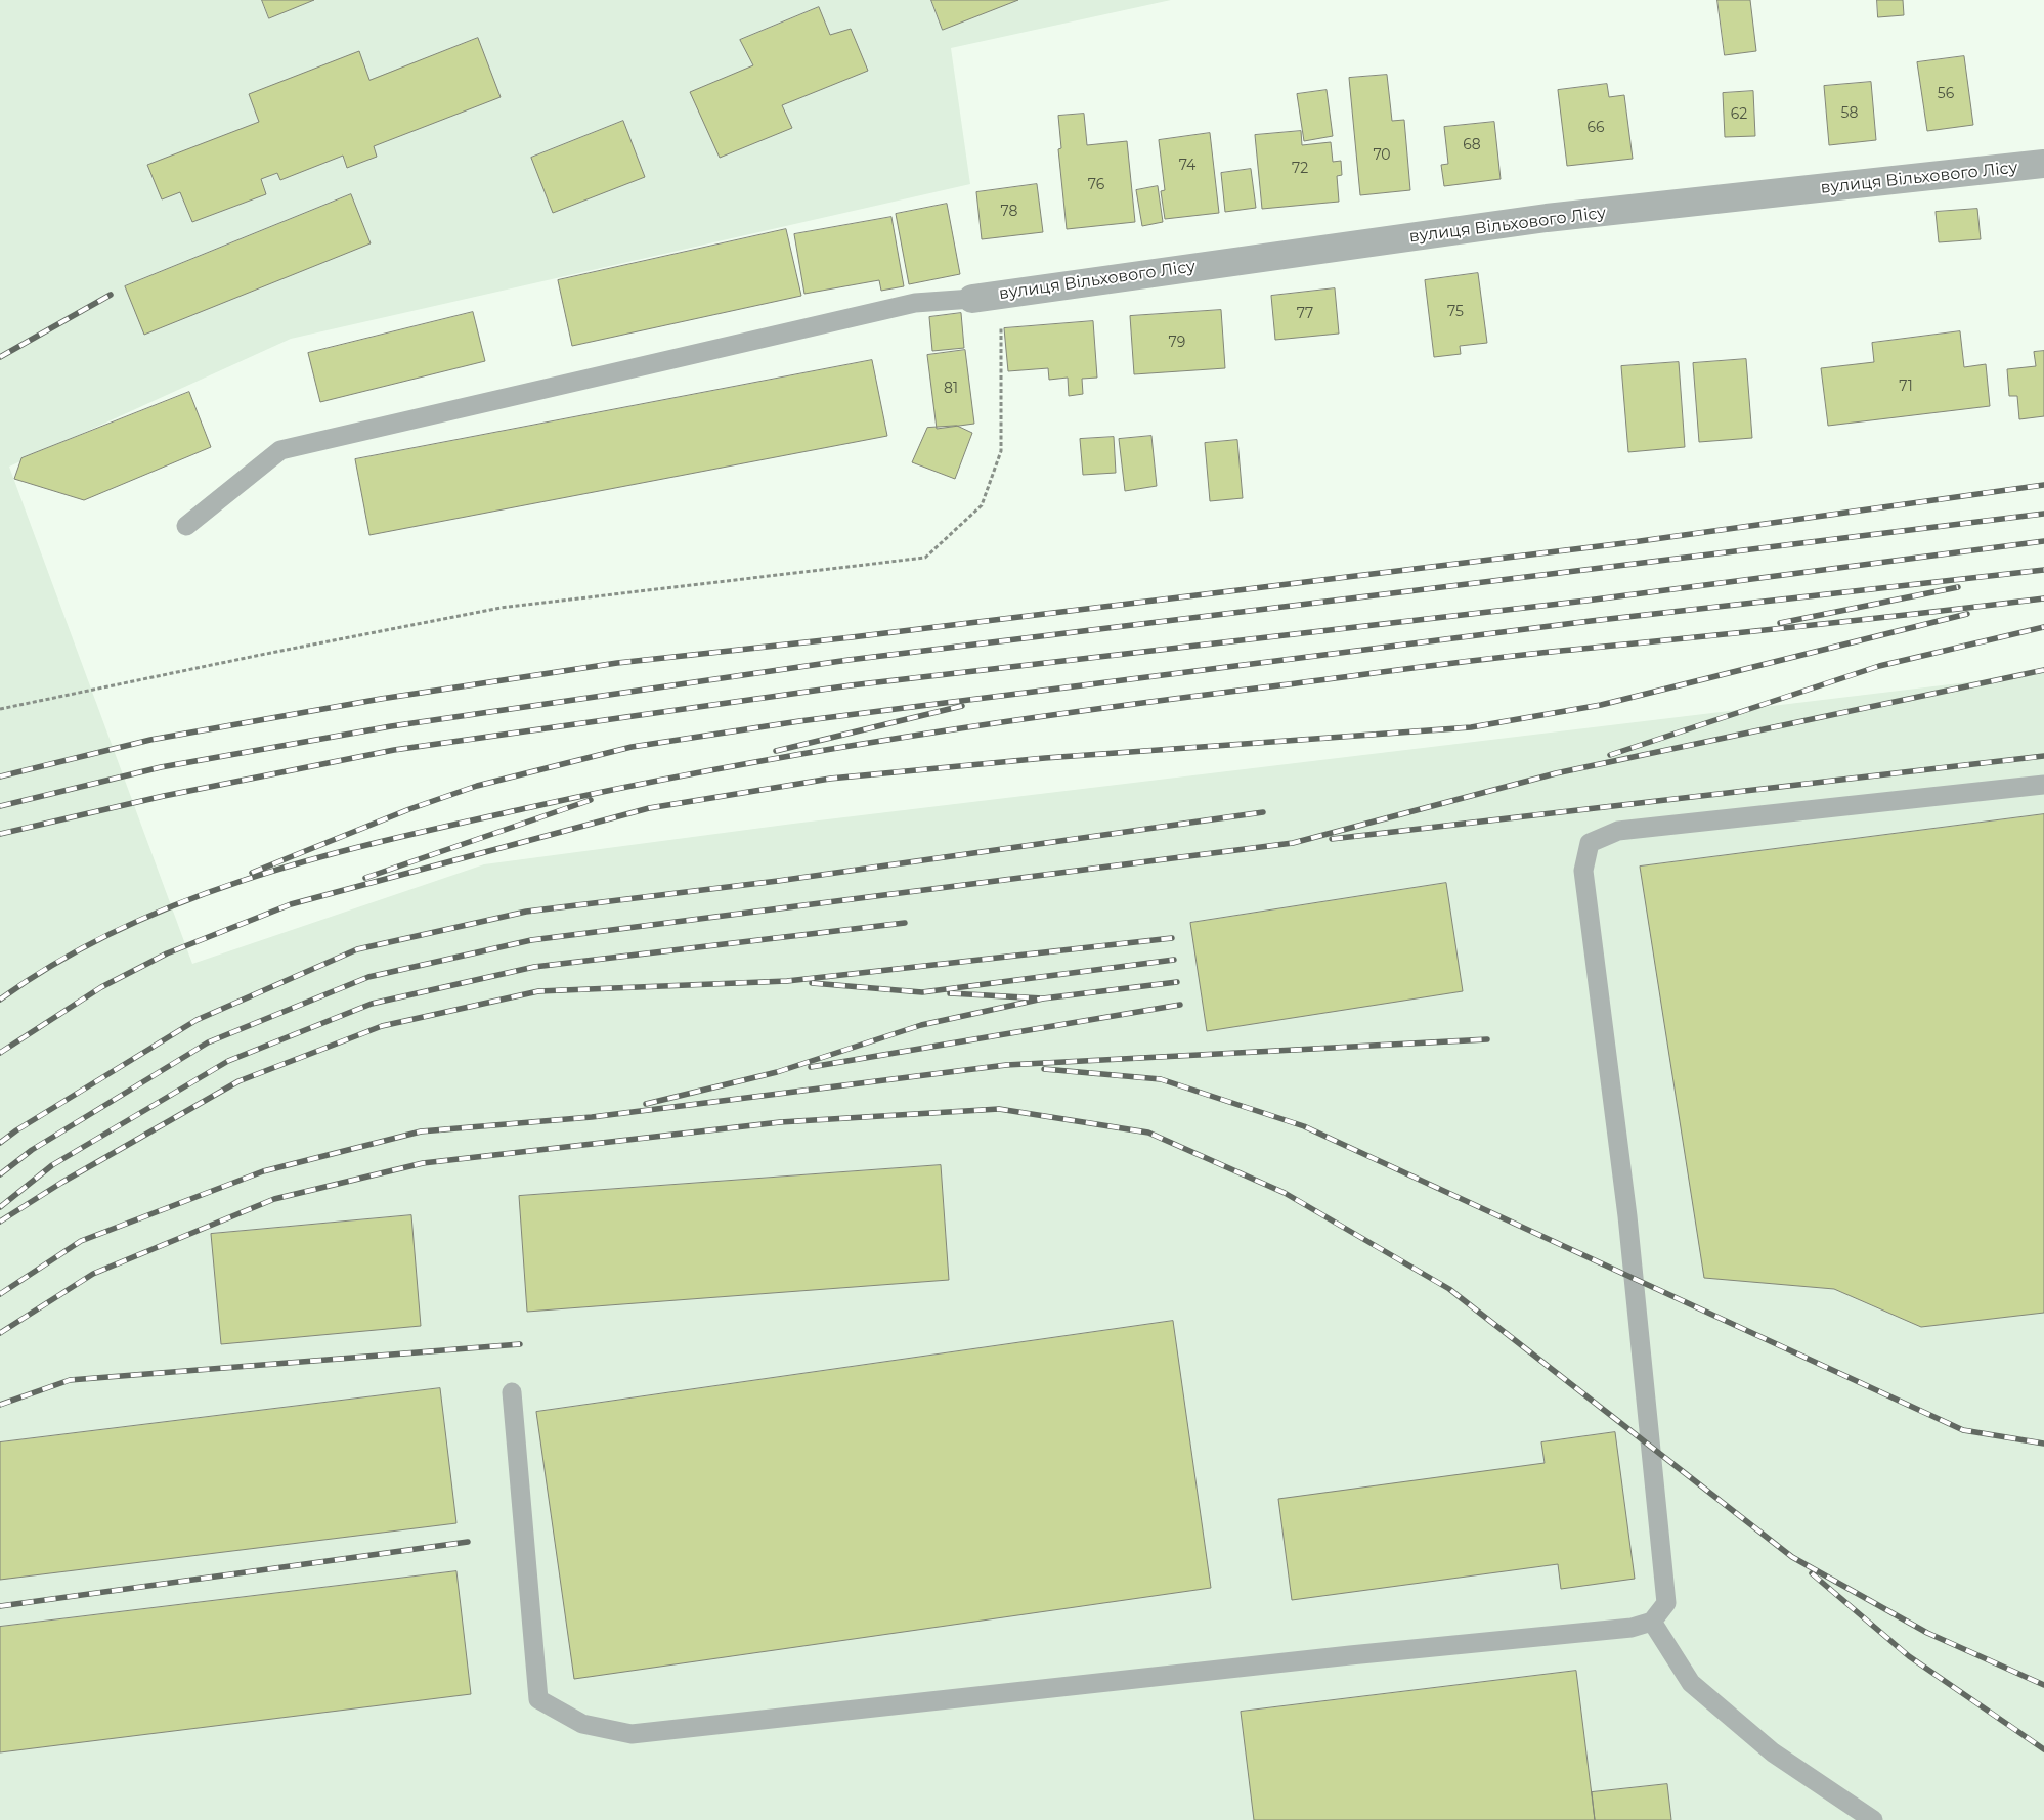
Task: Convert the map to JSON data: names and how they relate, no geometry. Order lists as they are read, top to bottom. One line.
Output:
{"streets":{"street":["вулиця Вільхового Лісу"]},"house_numbers":["56","58","62","66","68","70","74","72","76","78","75","77","79","71","81"]}
